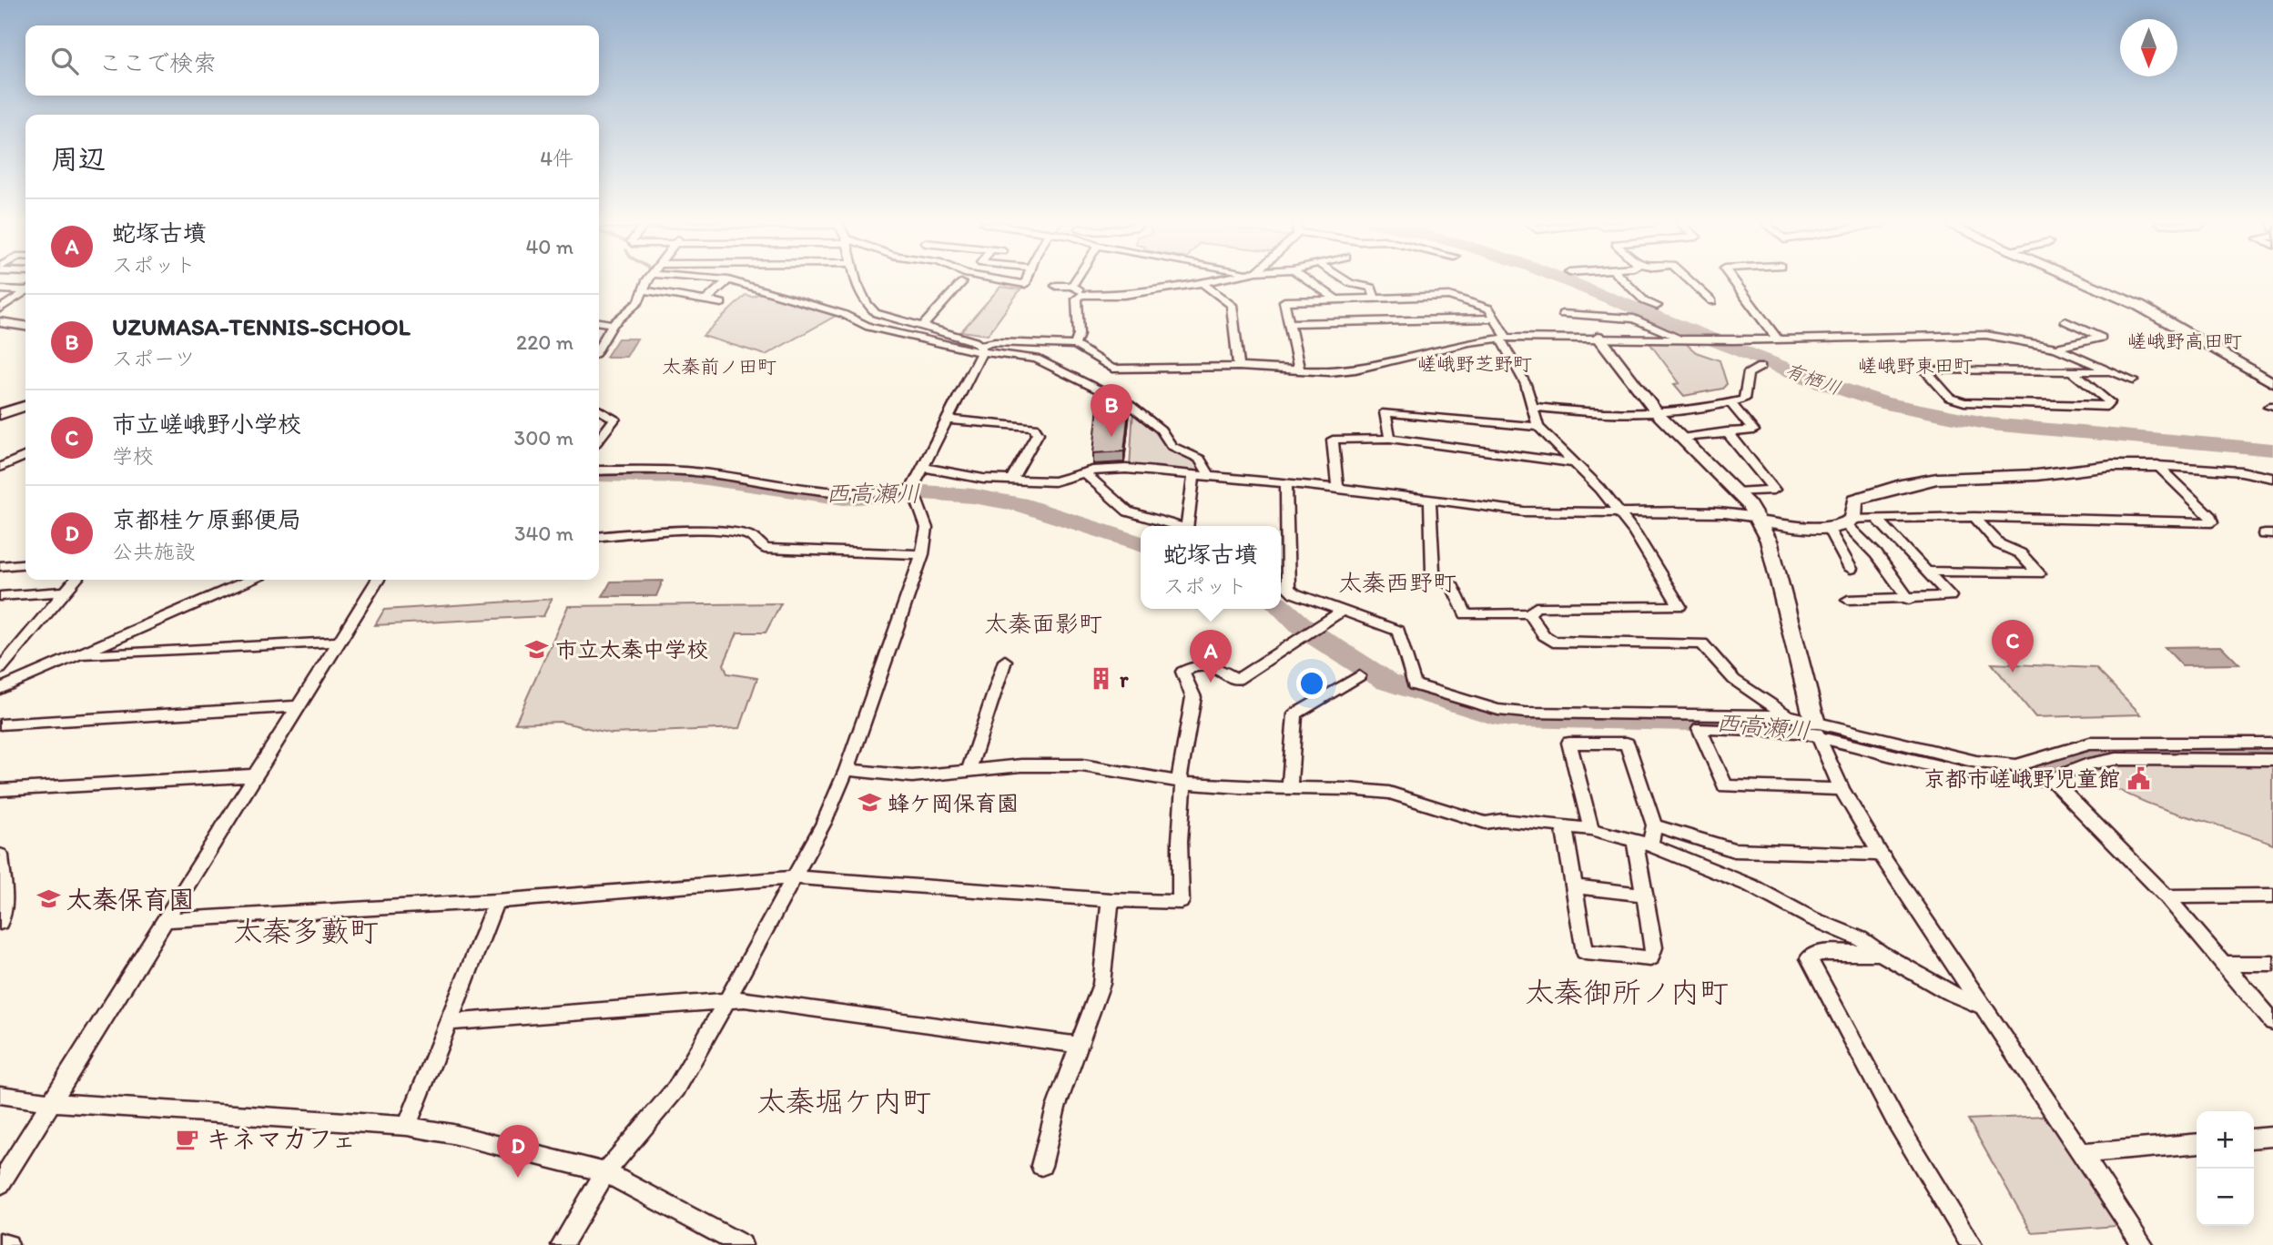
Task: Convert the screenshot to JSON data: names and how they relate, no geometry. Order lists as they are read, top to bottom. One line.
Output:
{"districts":["嵯峨野高田町","嵯峨野芝野町","嵯峨野東田町","太秦前ノ田町","太秦西野町","太秦面影町","太秦多藪町","太秦御所ノ内町","太秦堀ケ内町"],"water":["有栖川","西高瀬川"],"places":{"school or university":["市立太秦中学校","蜂ケ岡保育園","太秦保育園"],"building":["r"],"public building":["京都市嵯峨野児童館"],"cafe":["キネマカフェ"]},"north":"bottom","page":{"search":"ここで検索","heading":["周辺","4件"],"list":[{"mark":"A","name":"蛇塚古墳","note":"スポット","value":"40 m"},{"mark":"B","name":"UZUMASA-TENNIS-SCHOOL","note":"スポーツ","value":"220 m"},{"mark":"C","name":"市立嵯峨野小学校","note":"学校","value":"300 m"},{"mark":"D","name":"京都桂ケ原郵便局","note":"公共施設","value":"340 m"}],"pins":["B","C","A","D"],"popup":["蛇塚古墳","スポット"],"map_buttons":["+","−"]}}
